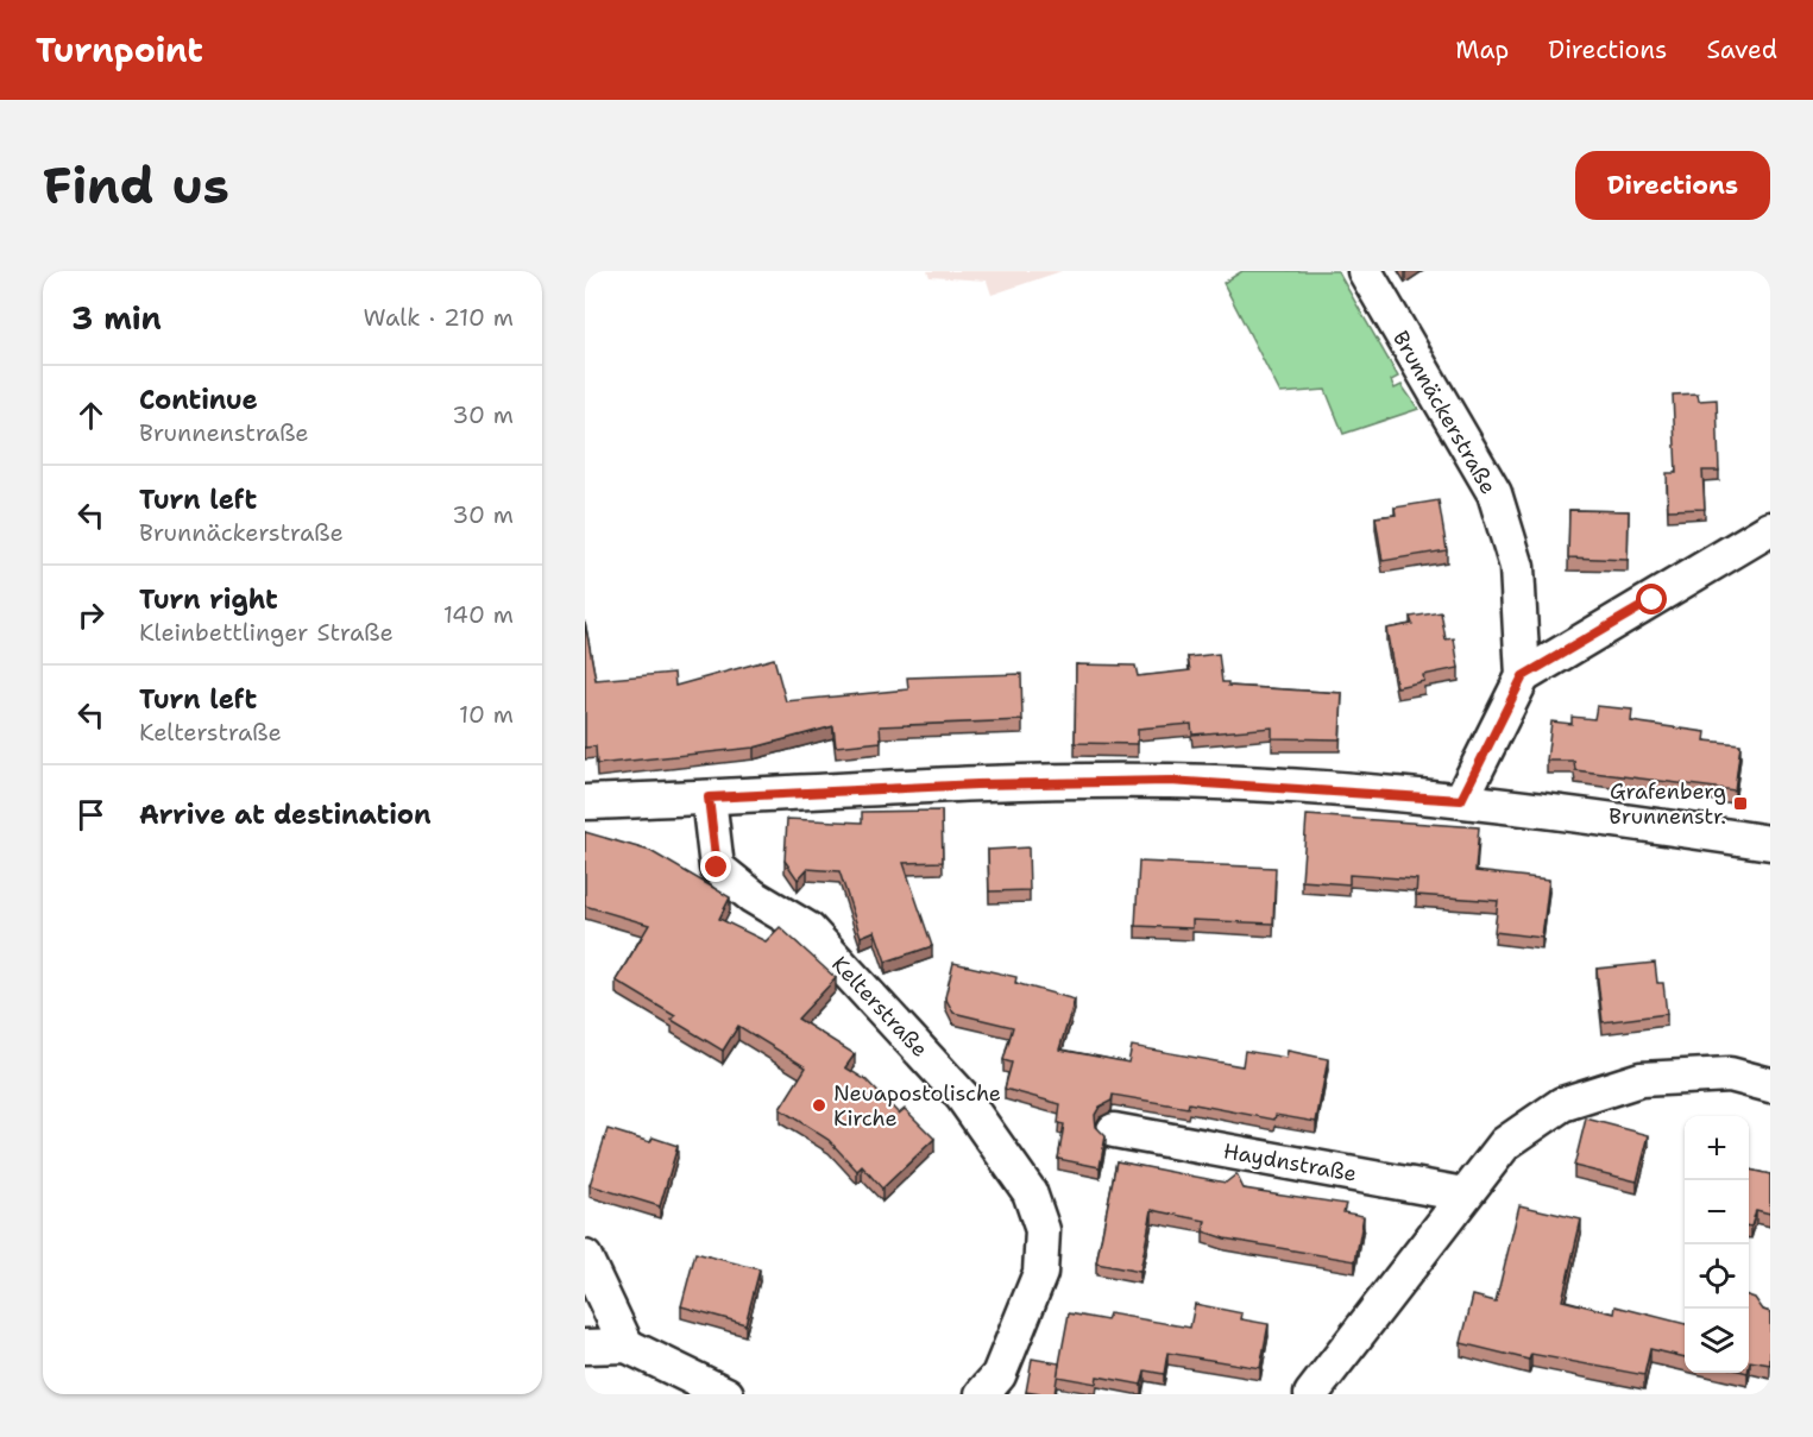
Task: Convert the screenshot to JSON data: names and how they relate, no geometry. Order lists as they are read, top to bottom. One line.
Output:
{"streets":{"street":["Brunnäckerstraße","Kelterstraße","Haydnstraße"]},"places":{"transit":["Grafenberg Brunnenstr."],"other":["Neuapostolische Kirche"]},"page":{"header":"Turnpoint","nav":["Map","Directions","Saved"],"buttons":"Directions","title":"Find us","heading":["3 min","Walk · 210 m"],"list":[["Continue","Brunnenstraße","30 m"],["Turn left","Brunnäckerstraße","30 m"],["Turn right","Kleinbettlinger Straße","140 m"],["Turn left","Kelterstraße","10 m"],"Arrive at destination"],"map_buttons":["+","−"]}}
